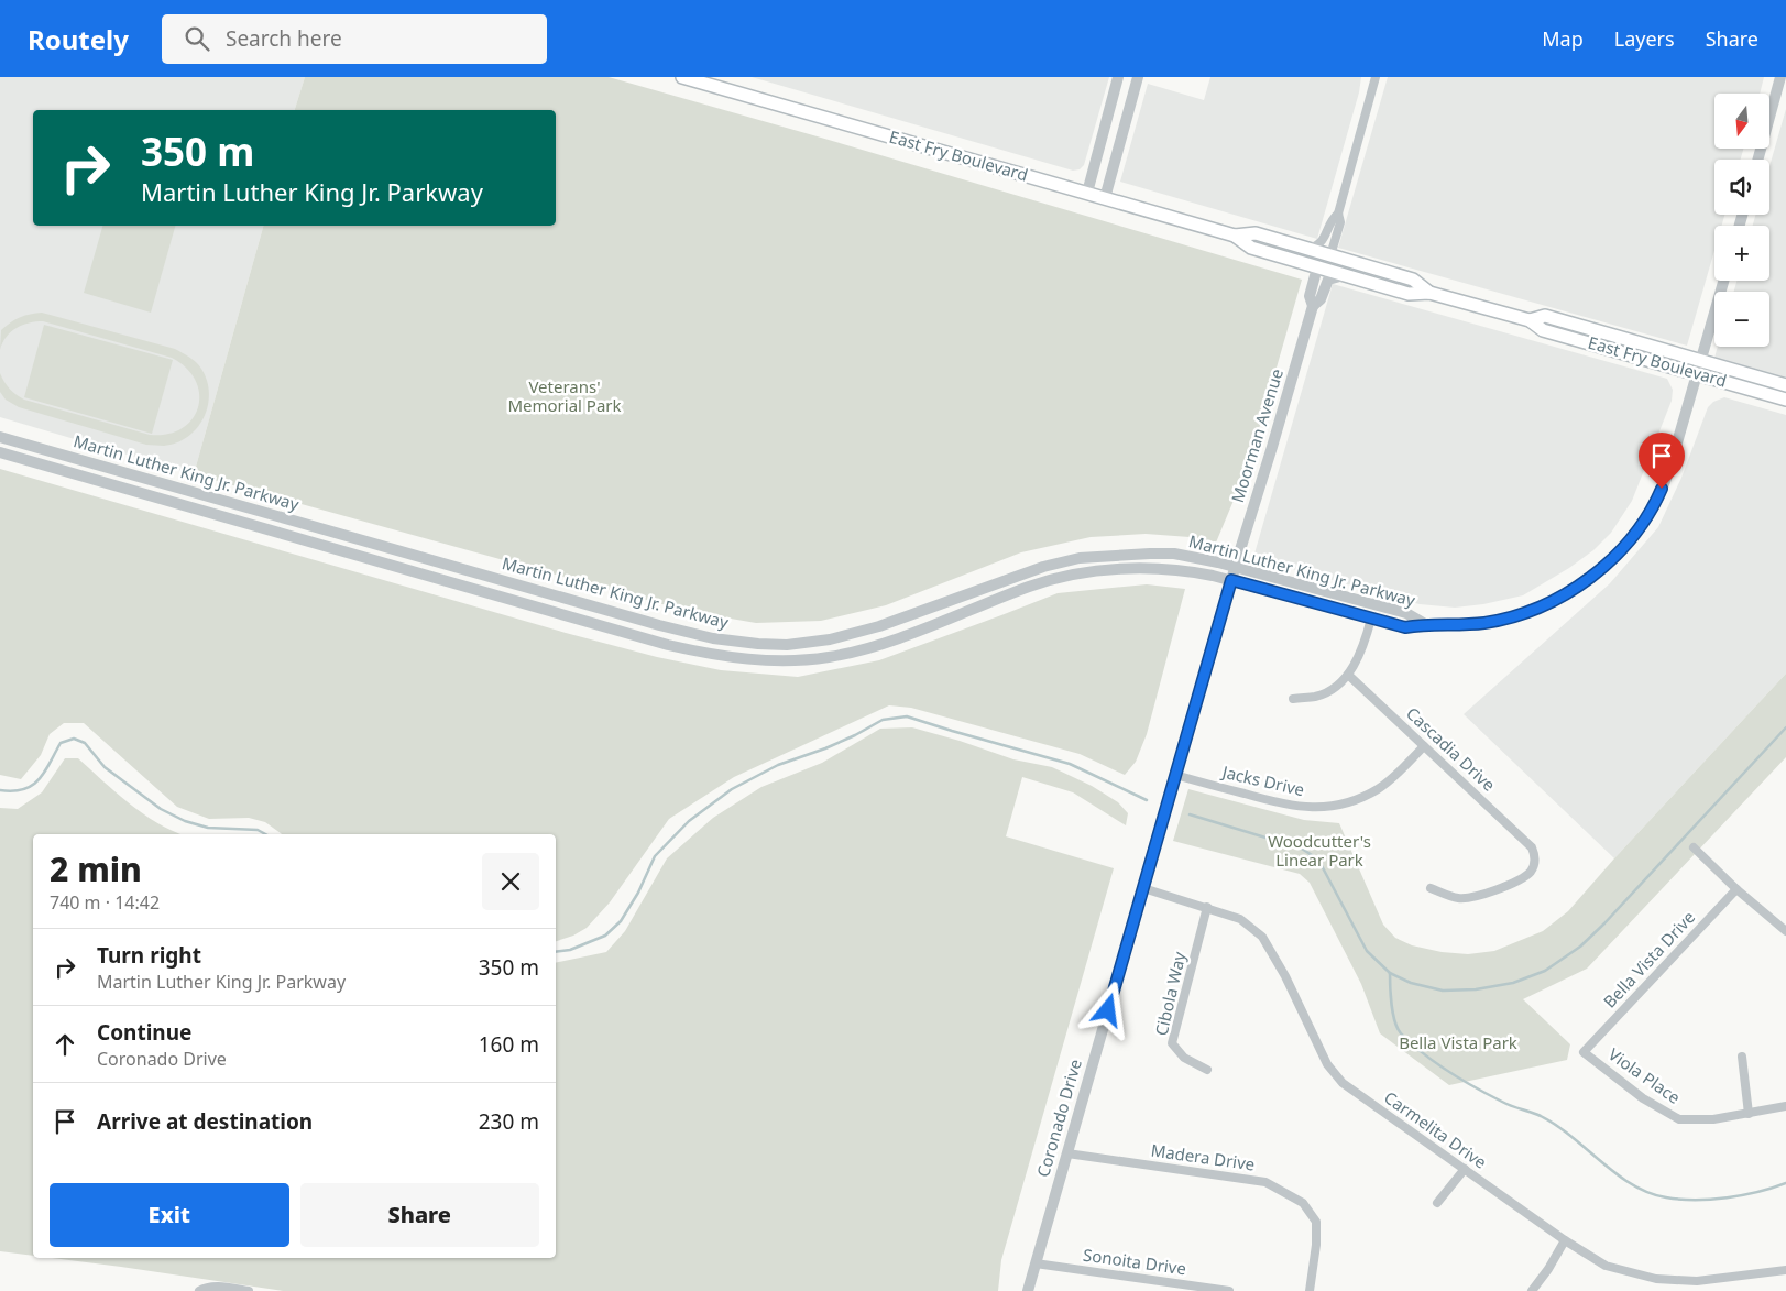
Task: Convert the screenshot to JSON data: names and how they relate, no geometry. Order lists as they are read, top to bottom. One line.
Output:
{"streets":{"main road":["East Fry Boulevard"],"street":["Moorman Avenue","Martin Luther King Jr. Parkway","Cascadia Drive","Jacks Drive","Bella Vista Drive","Cibola Way","Viola Place","Coronado Drive","Carmelita Drive","Madera Drive","Sonoita Drive"]},"crossings":[["East Fry Boulevard","Moorman Avenue"],["Moorman Avenue","Martin Luther King Jr. Parkway"],["Moorman Avenue","Coronado Drive"],["Martin Luther King Jr. Parkway","Coronado Drive"],["Cascadia Drive","Jacks Drive"],["Jacks Drive","Coronado Drive"],["Bella Vista Drive","Viola Place"],["Cibola Way","Carmelita Drive"],["Coronado Drive","Carmelita Drive"],["Coronado Drive","Madera Drive"],["Coronado Drive","Sonoita Drive"]],"parks":["Veterans' Memorial Park","Woodcutter's Linear Park","Bella Vista Park"],"north":"bottom","page":{"header":"Routely","search":"Search here","nav":["Map","Layers","Share"],"map_buttons":["+","−"],"turn":["350 m","Martin Luther King Jr. Parkway"],"heading":["2 min","740 m · 14:42"],"list":[{"name":"Turn right","note":"Martin Luther King Jr. Parkway","value":"350 m"},{"name":"Continue","note":"Coronado Drive","value":"160 m"},{"name":"Arrive at destination","value":"230 m"}],"buttons":["Exit","Share"]}}
